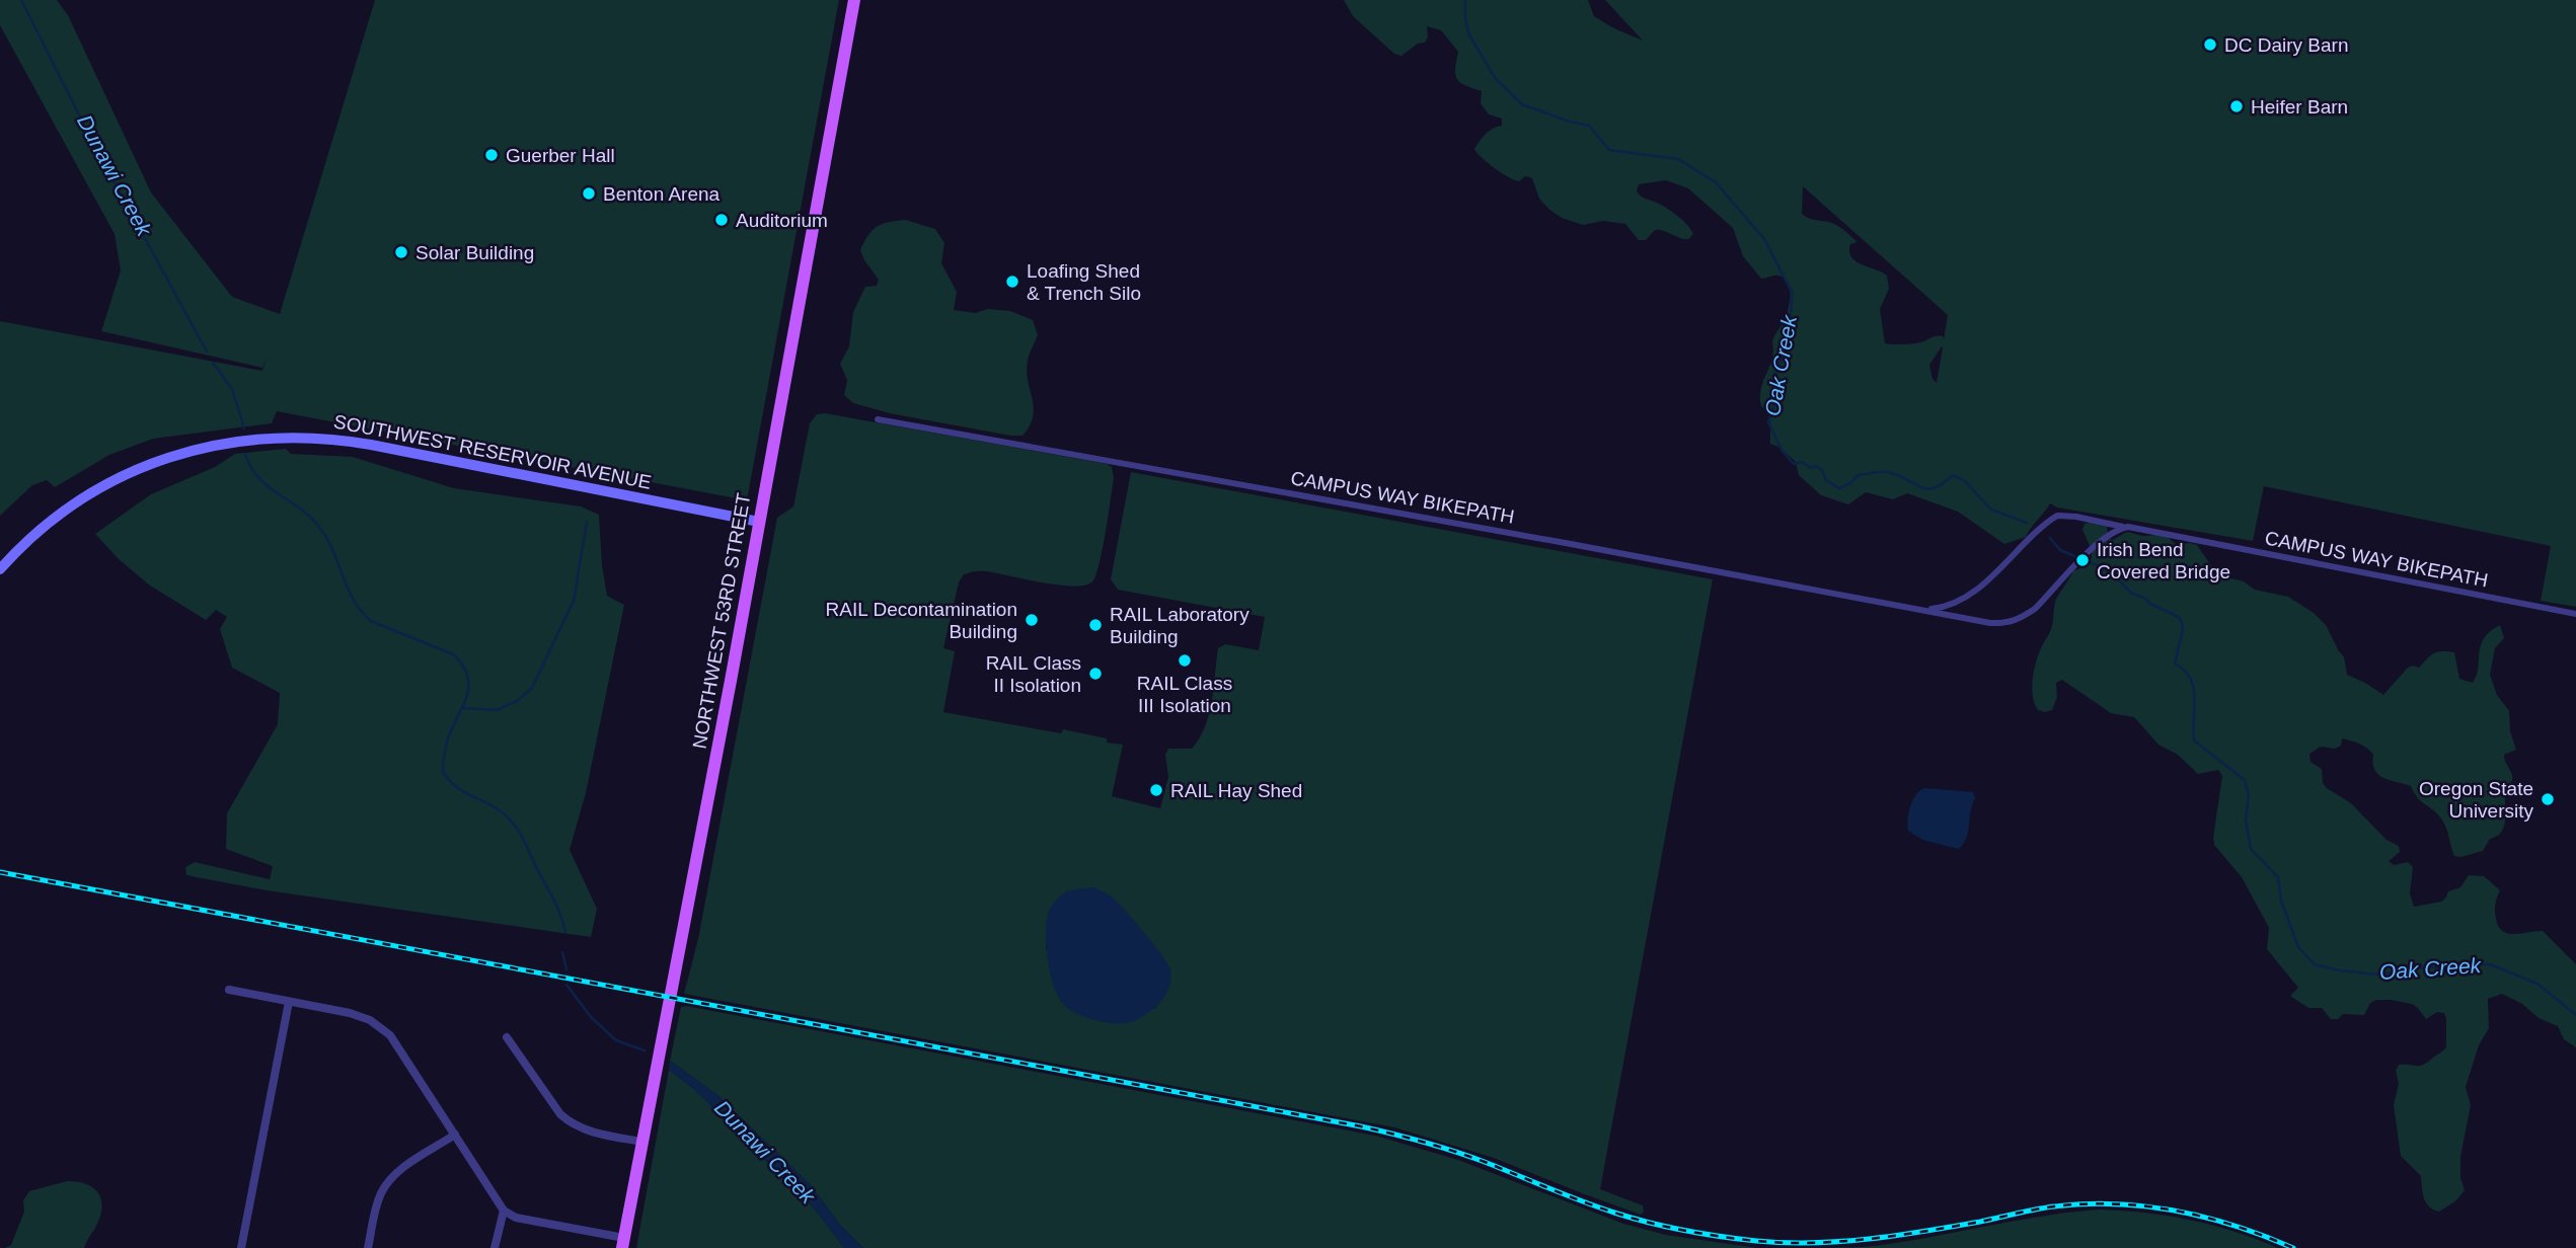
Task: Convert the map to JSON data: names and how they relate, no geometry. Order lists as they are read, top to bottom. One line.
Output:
{"streets":{"main road":["SOUTHWEST RESERVOIR AVENUE","NORTHWEST 53RD STREET"],"street":["CAMPUS WAY BIKEPATH"]},"crossings":[["SOUTHWEST RESERVOIR AVENUE","NORTHWEST 53RD STREET"]],"water":["Dunawi Creek","Oak Creek"],"places":["DC Dairy Barn","Heifer Barn","Guerber Hall","Benton Arena","Auditorium","Solar Building","Loafing Shed & Trench Silo","Irish Bend Covered Bridge","RAIL Decontamination Building","RAIL Laboratory Building","RAIL Class III Isolation","RAIL Class II Isolation","RAIL Hay Shed","Oregon State University"]}
